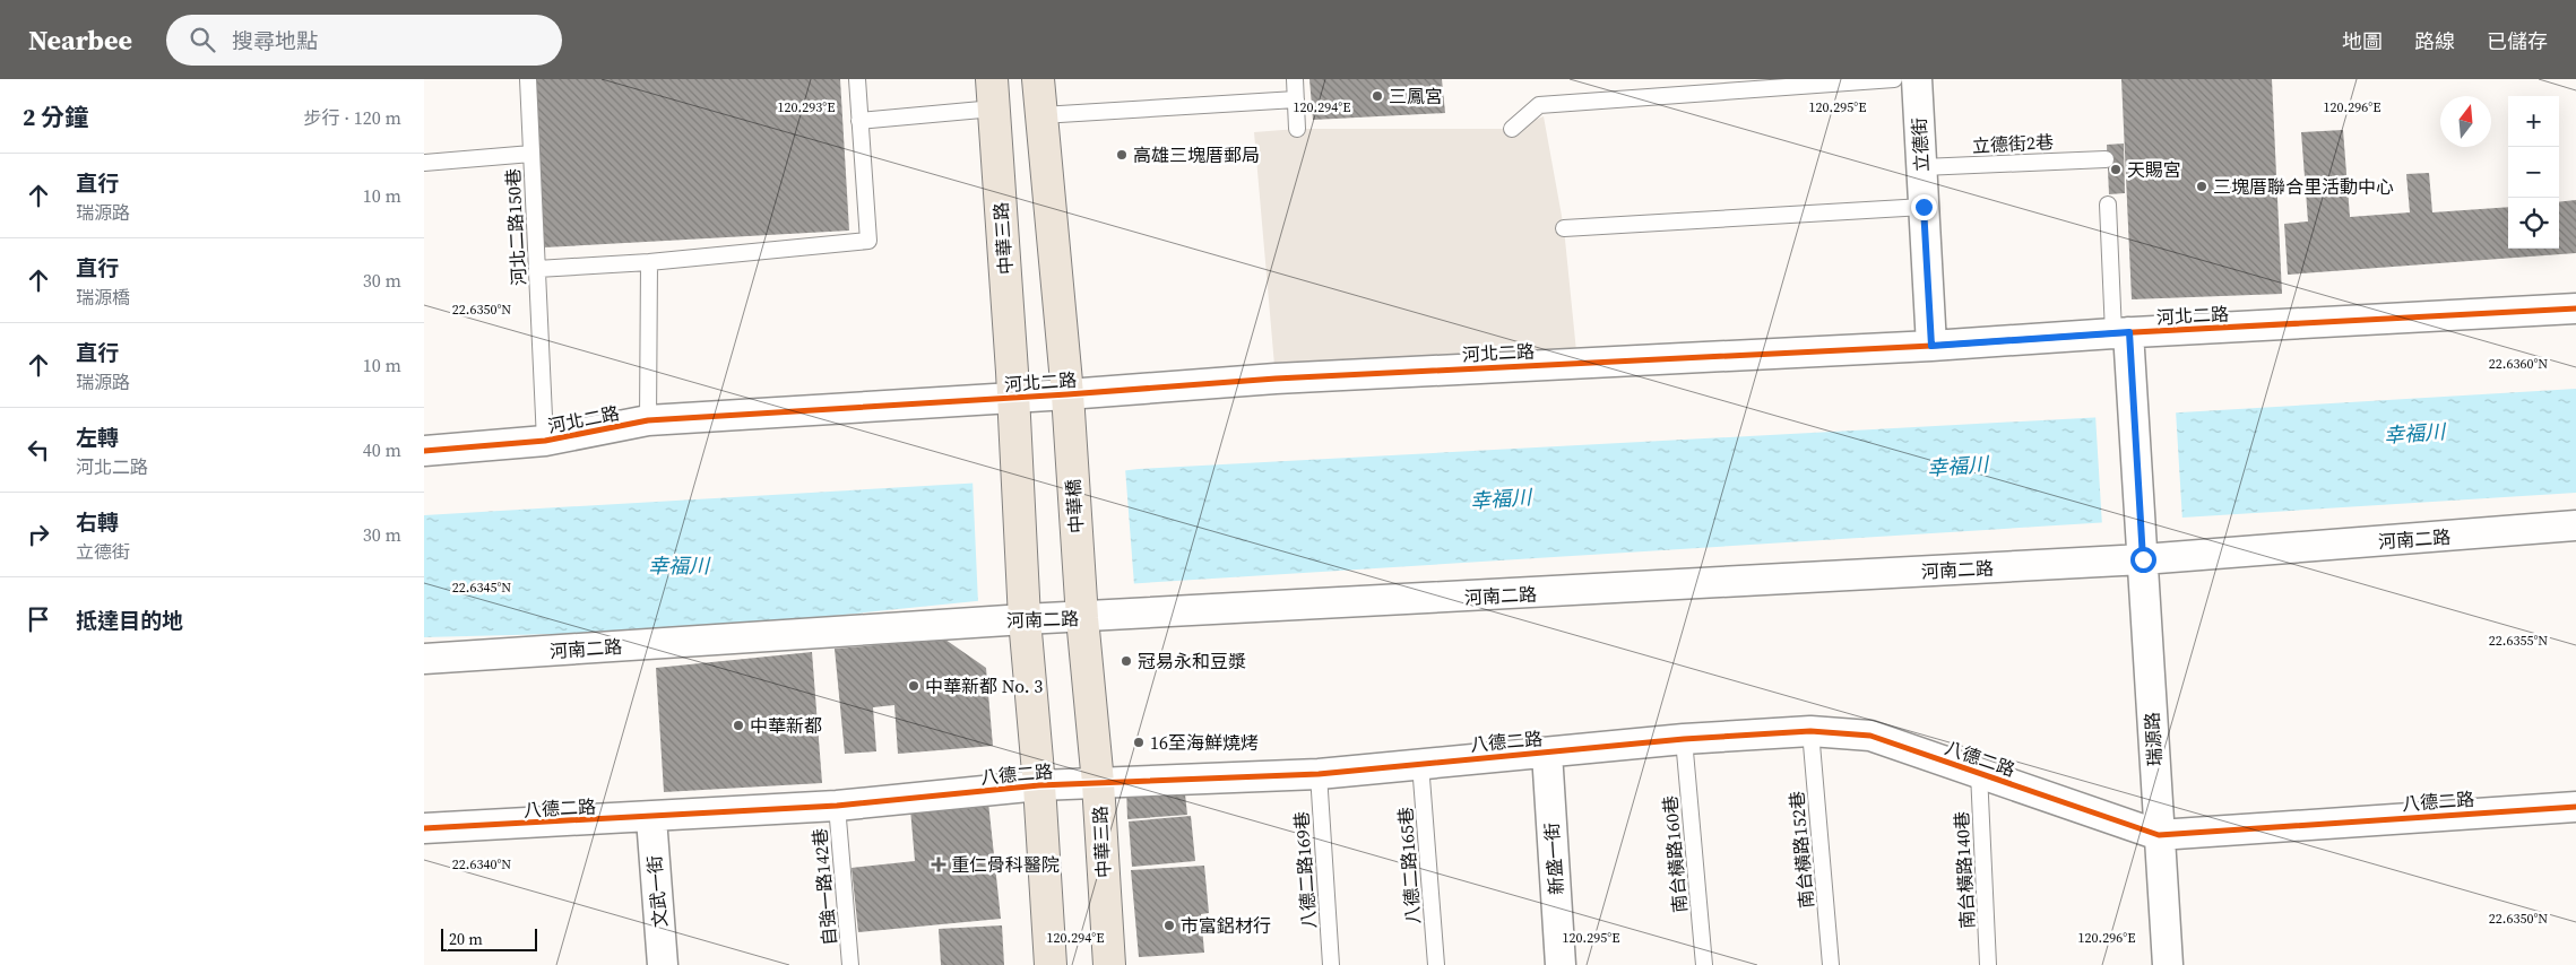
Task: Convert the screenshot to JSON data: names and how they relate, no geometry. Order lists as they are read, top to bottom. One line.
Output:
{"streets":{"main road":["中華三路","中華橋"],"street":["立德街","河北二路","河南二路","瑞源路","八德二路","新盛一街","文武一街"],"lane":["立德街2巷","河北二路150巷","南台橫路152巷","南台橫路160巷","八德二路165巷","八德二路169巷","南台橫路140巷","自強一路142巷"]},"crossings":[["立德街2巷","立德街"],["立德街","河北二路"],["河北二路150巷","河北二路"],["中華三路","河北二路"],["中華三路","中華橋"],["中華三路","河南二路"],["中華三路","八德二路"],["河北二路","中華橋"],["河北二路","瑞源路"],["中華橋","河南二路"],["河南二路","瑞源路"],["瑞源路","八德二路"],["八德二路","南台橫路152巷"],["八德二路","南台橫路160巷"],["八德二路","新盛一街"],["八德二路","八德二路165巷"],["八德二路","八德二路169巷"],["八德二路","南台橫路140巷"],["八德二路","自強一路142巷"],["八德二路","文武一街"]],"water":["幸福川"],"places":{"other":["三鳳宮","高雄三塊厝郵局","天賜宮","三塊厝聯合里活動中心","冠易永和豆漿","中華新都 No. 3","中華新都","16至海鮮燒烤","市富鋁材行"],"health":["重仁骨科醫院"]},"scale_bar":"20 m","north":"top","page":{"header":"Nearbee","search":"搜尋地點","nav":["地圖","路線","已儲存"],"heading":["2 分鐘","步行 · 120 m"],"map_buttons":["+","−"],"list":[["直行","瑞源路","10 m"],["直行","瑞源橋","30 m"],["直行","瑞源路","10 m"],["左轉","河北二路","40 m"],["右轉","立德街","30 m"],"抵達目的地"],"scale":"20 m"},"coordinates":["120.293°E","120.294°E","120.295°E","120.296°E","22.6350°N","22.6360°N","22.6345°N","22.6355°N","22.6340°N"]}
